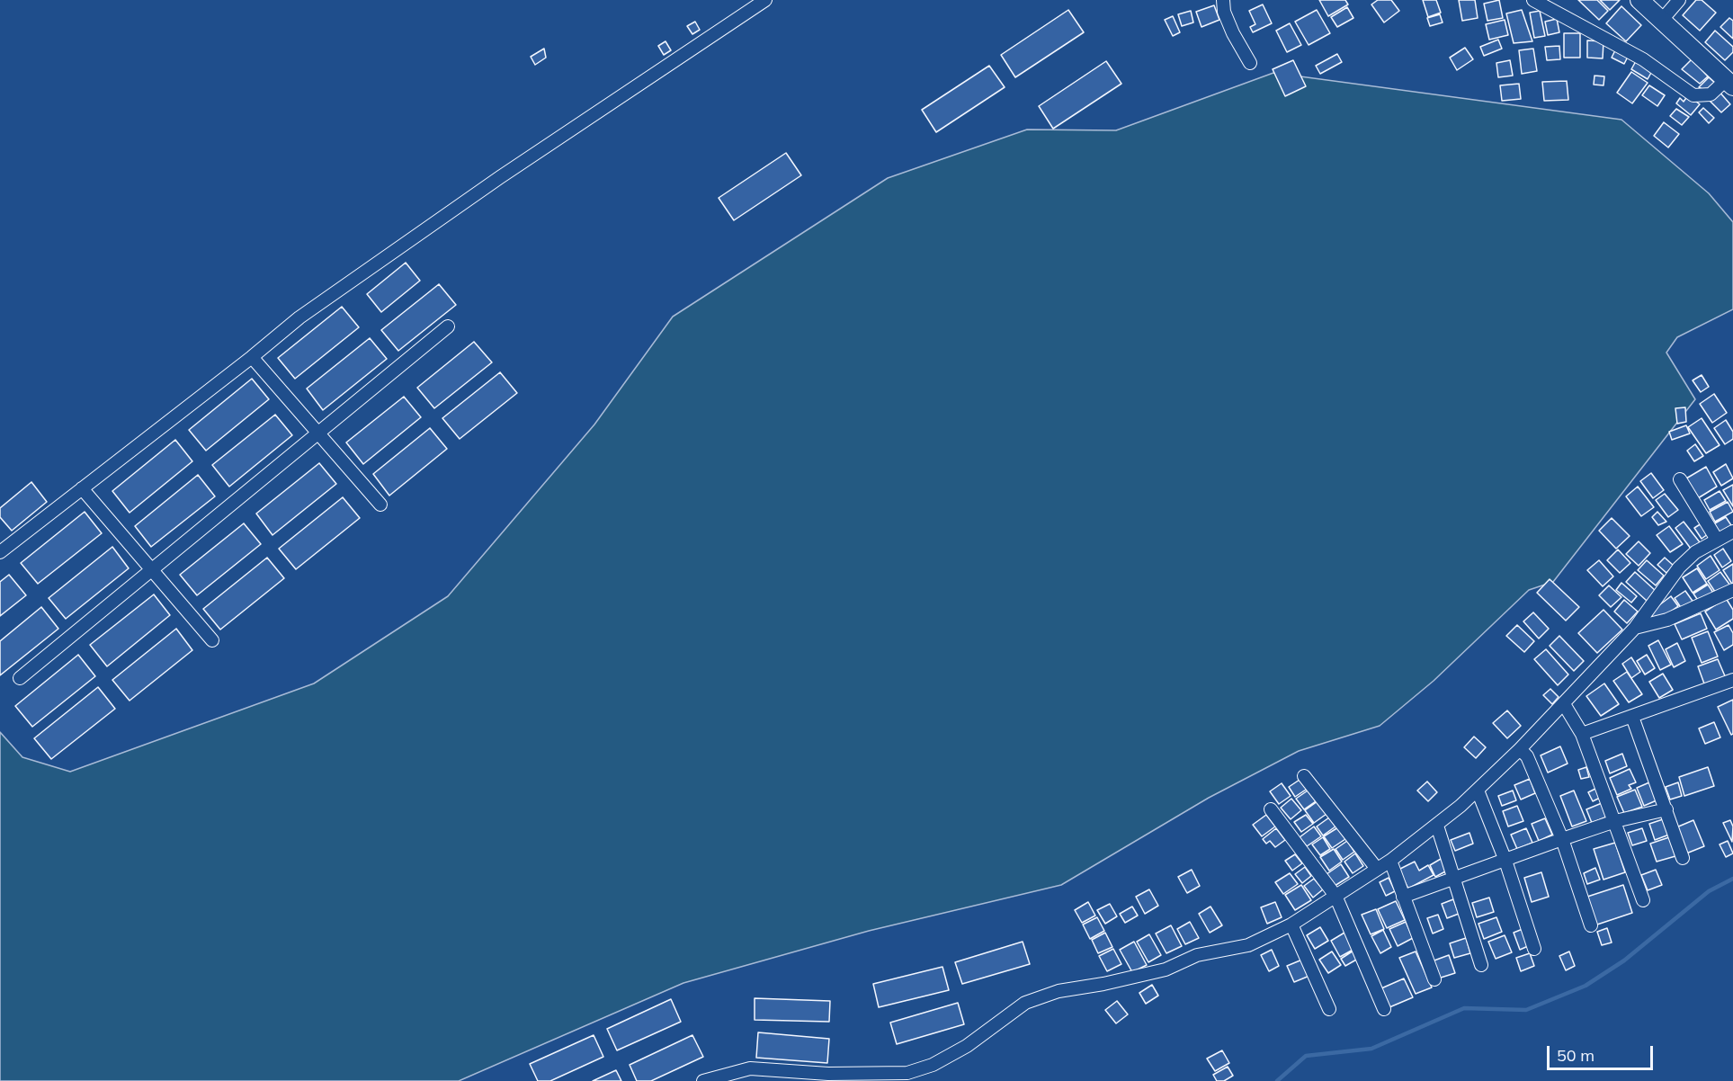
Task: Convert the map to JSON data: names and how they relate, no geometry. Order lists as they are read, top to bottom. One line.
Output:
{"scale_bar":"50 m"}
